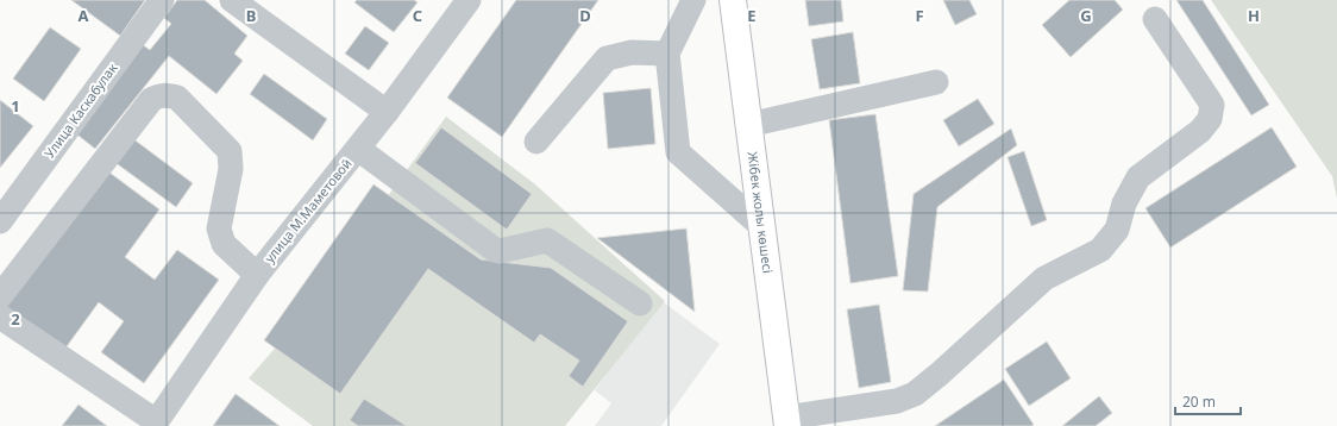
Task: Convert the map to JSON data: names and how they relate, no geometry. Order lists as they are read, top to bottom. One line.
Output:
{"streets":{"main road":["Жібек жолы көшесі"],"street":["Улица Каскабулак","улица М.Маметовой"]},"scale_bar":"20 m","grid":{"columns":["A","B","C","D","E","F","G","H"],"rows":["1","2"]}}
